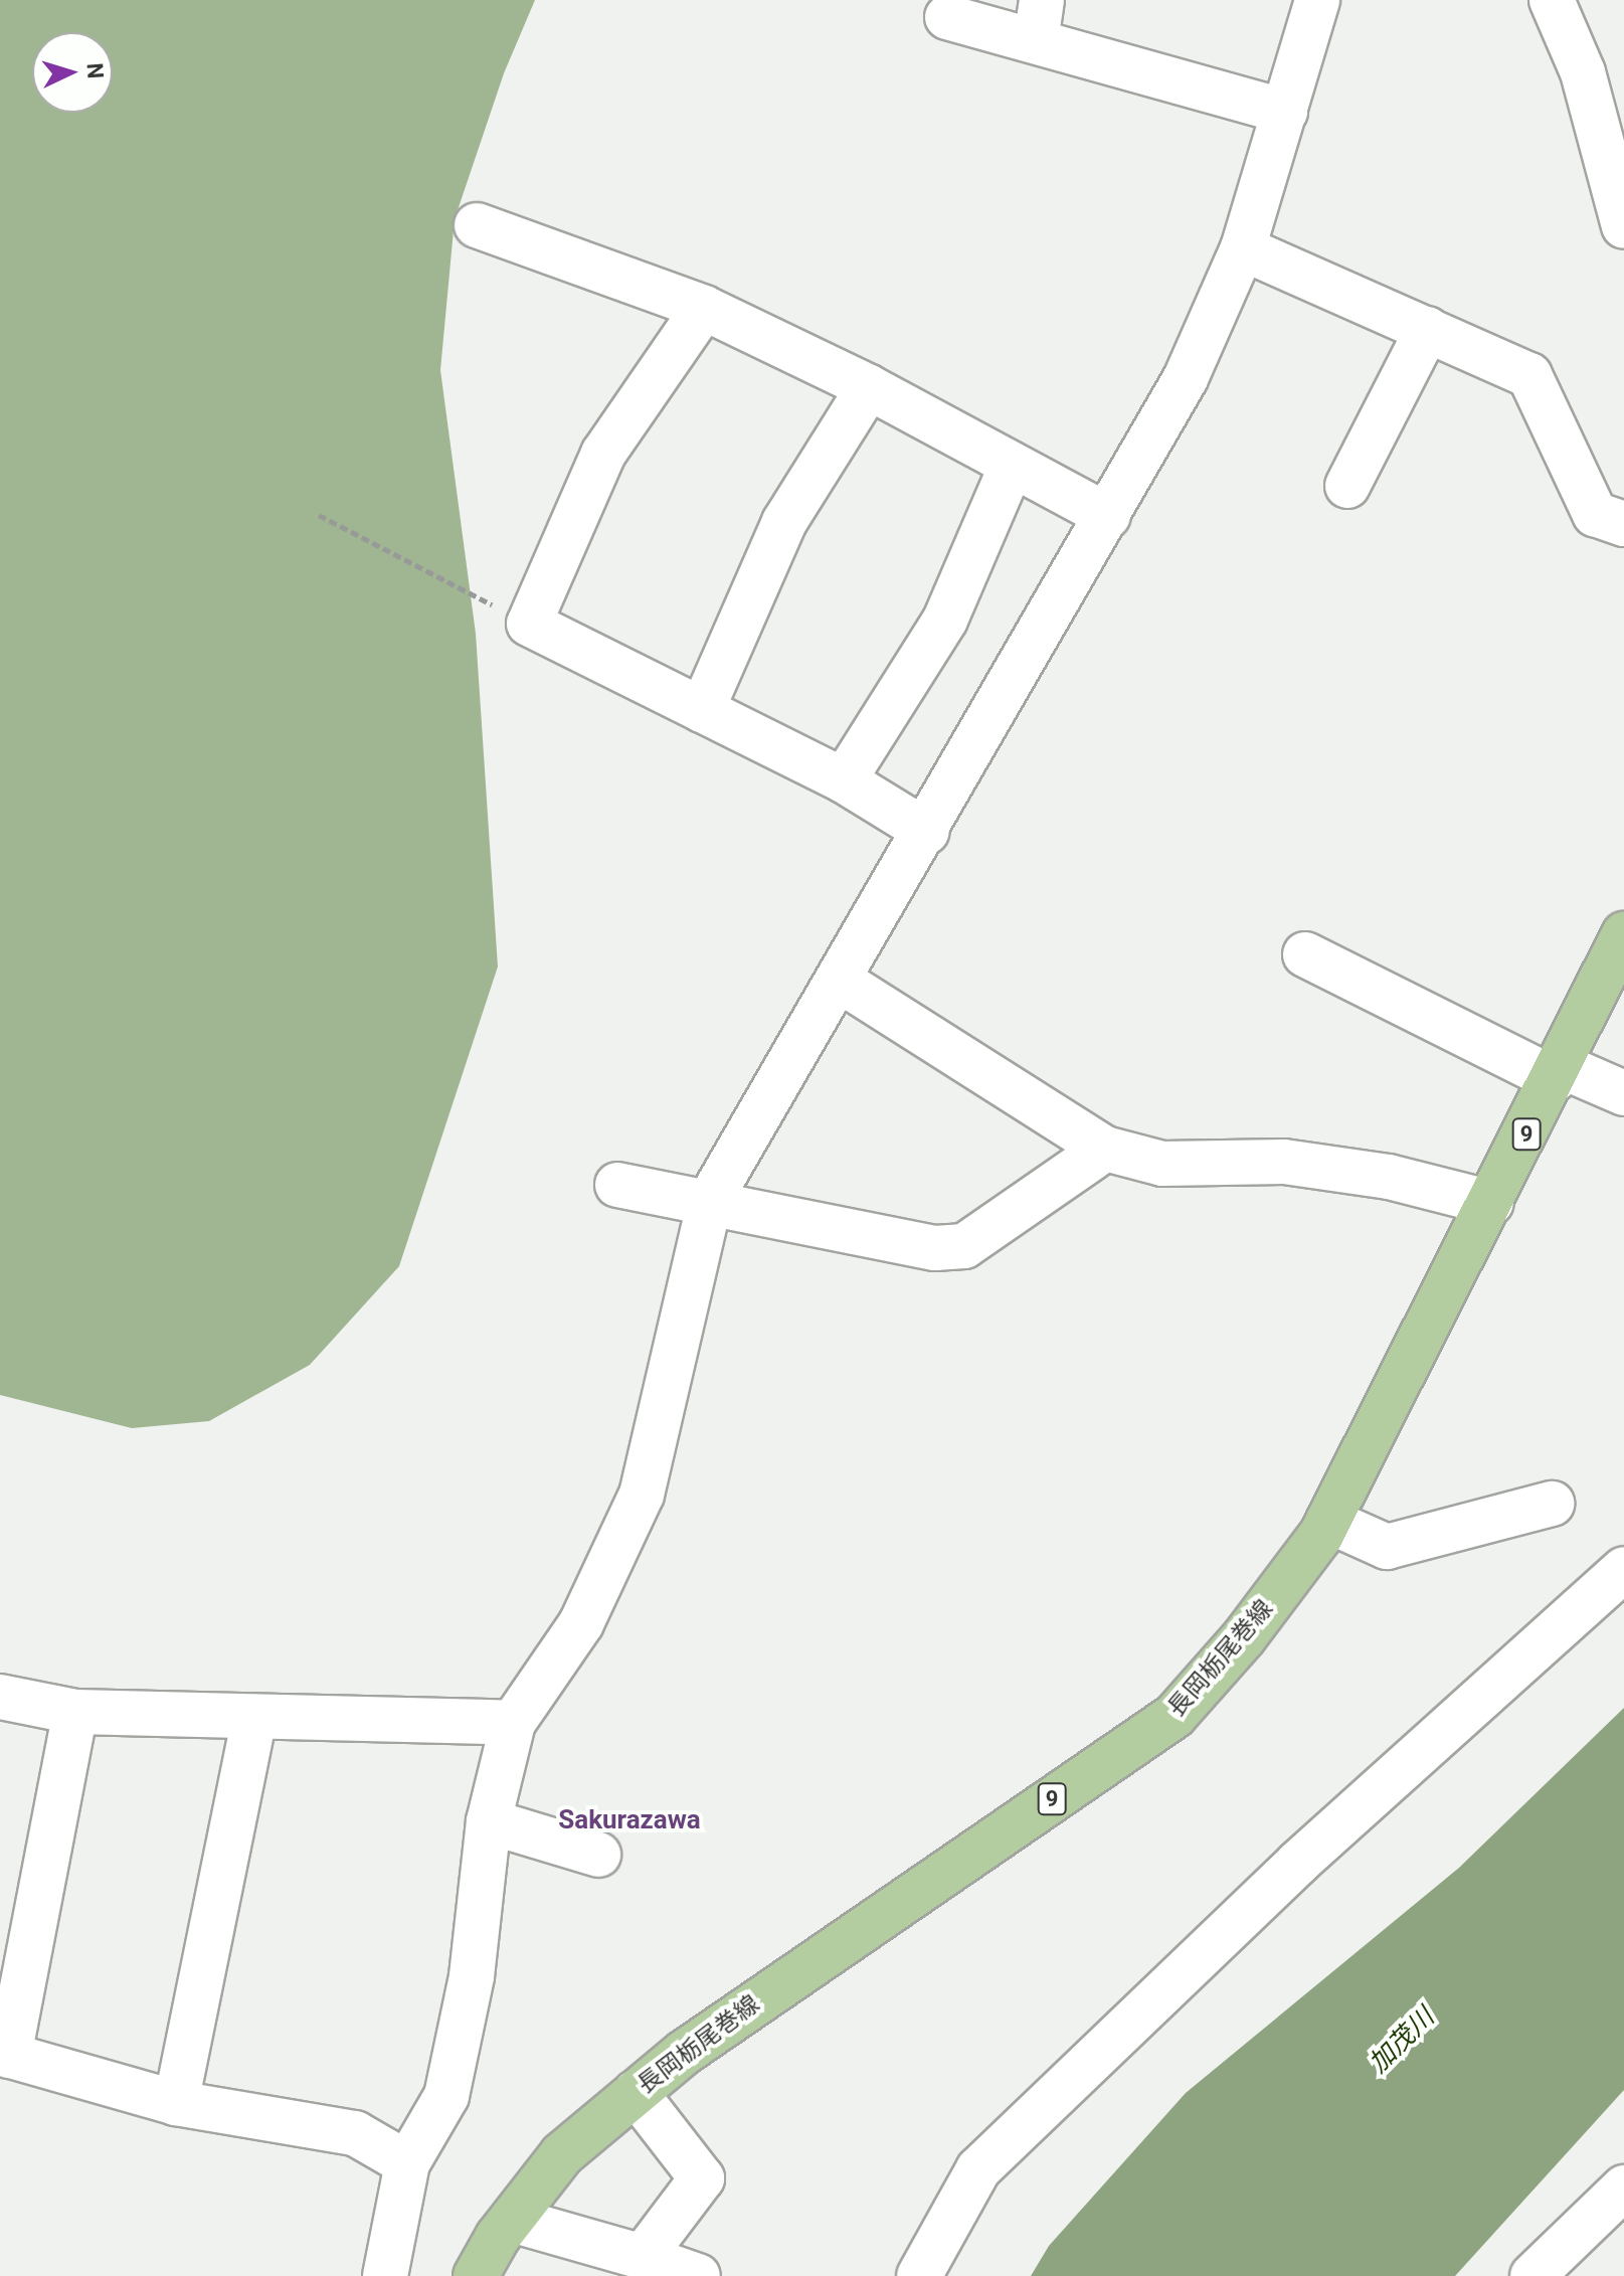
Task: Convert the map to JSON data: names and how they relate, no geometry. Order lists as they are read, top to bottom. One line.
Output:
{"streets":{"main road":["9","長岡栃尾巻線"]},"districts":["Sakurazawa"],"water":["加茂川"],"north":"right"}
